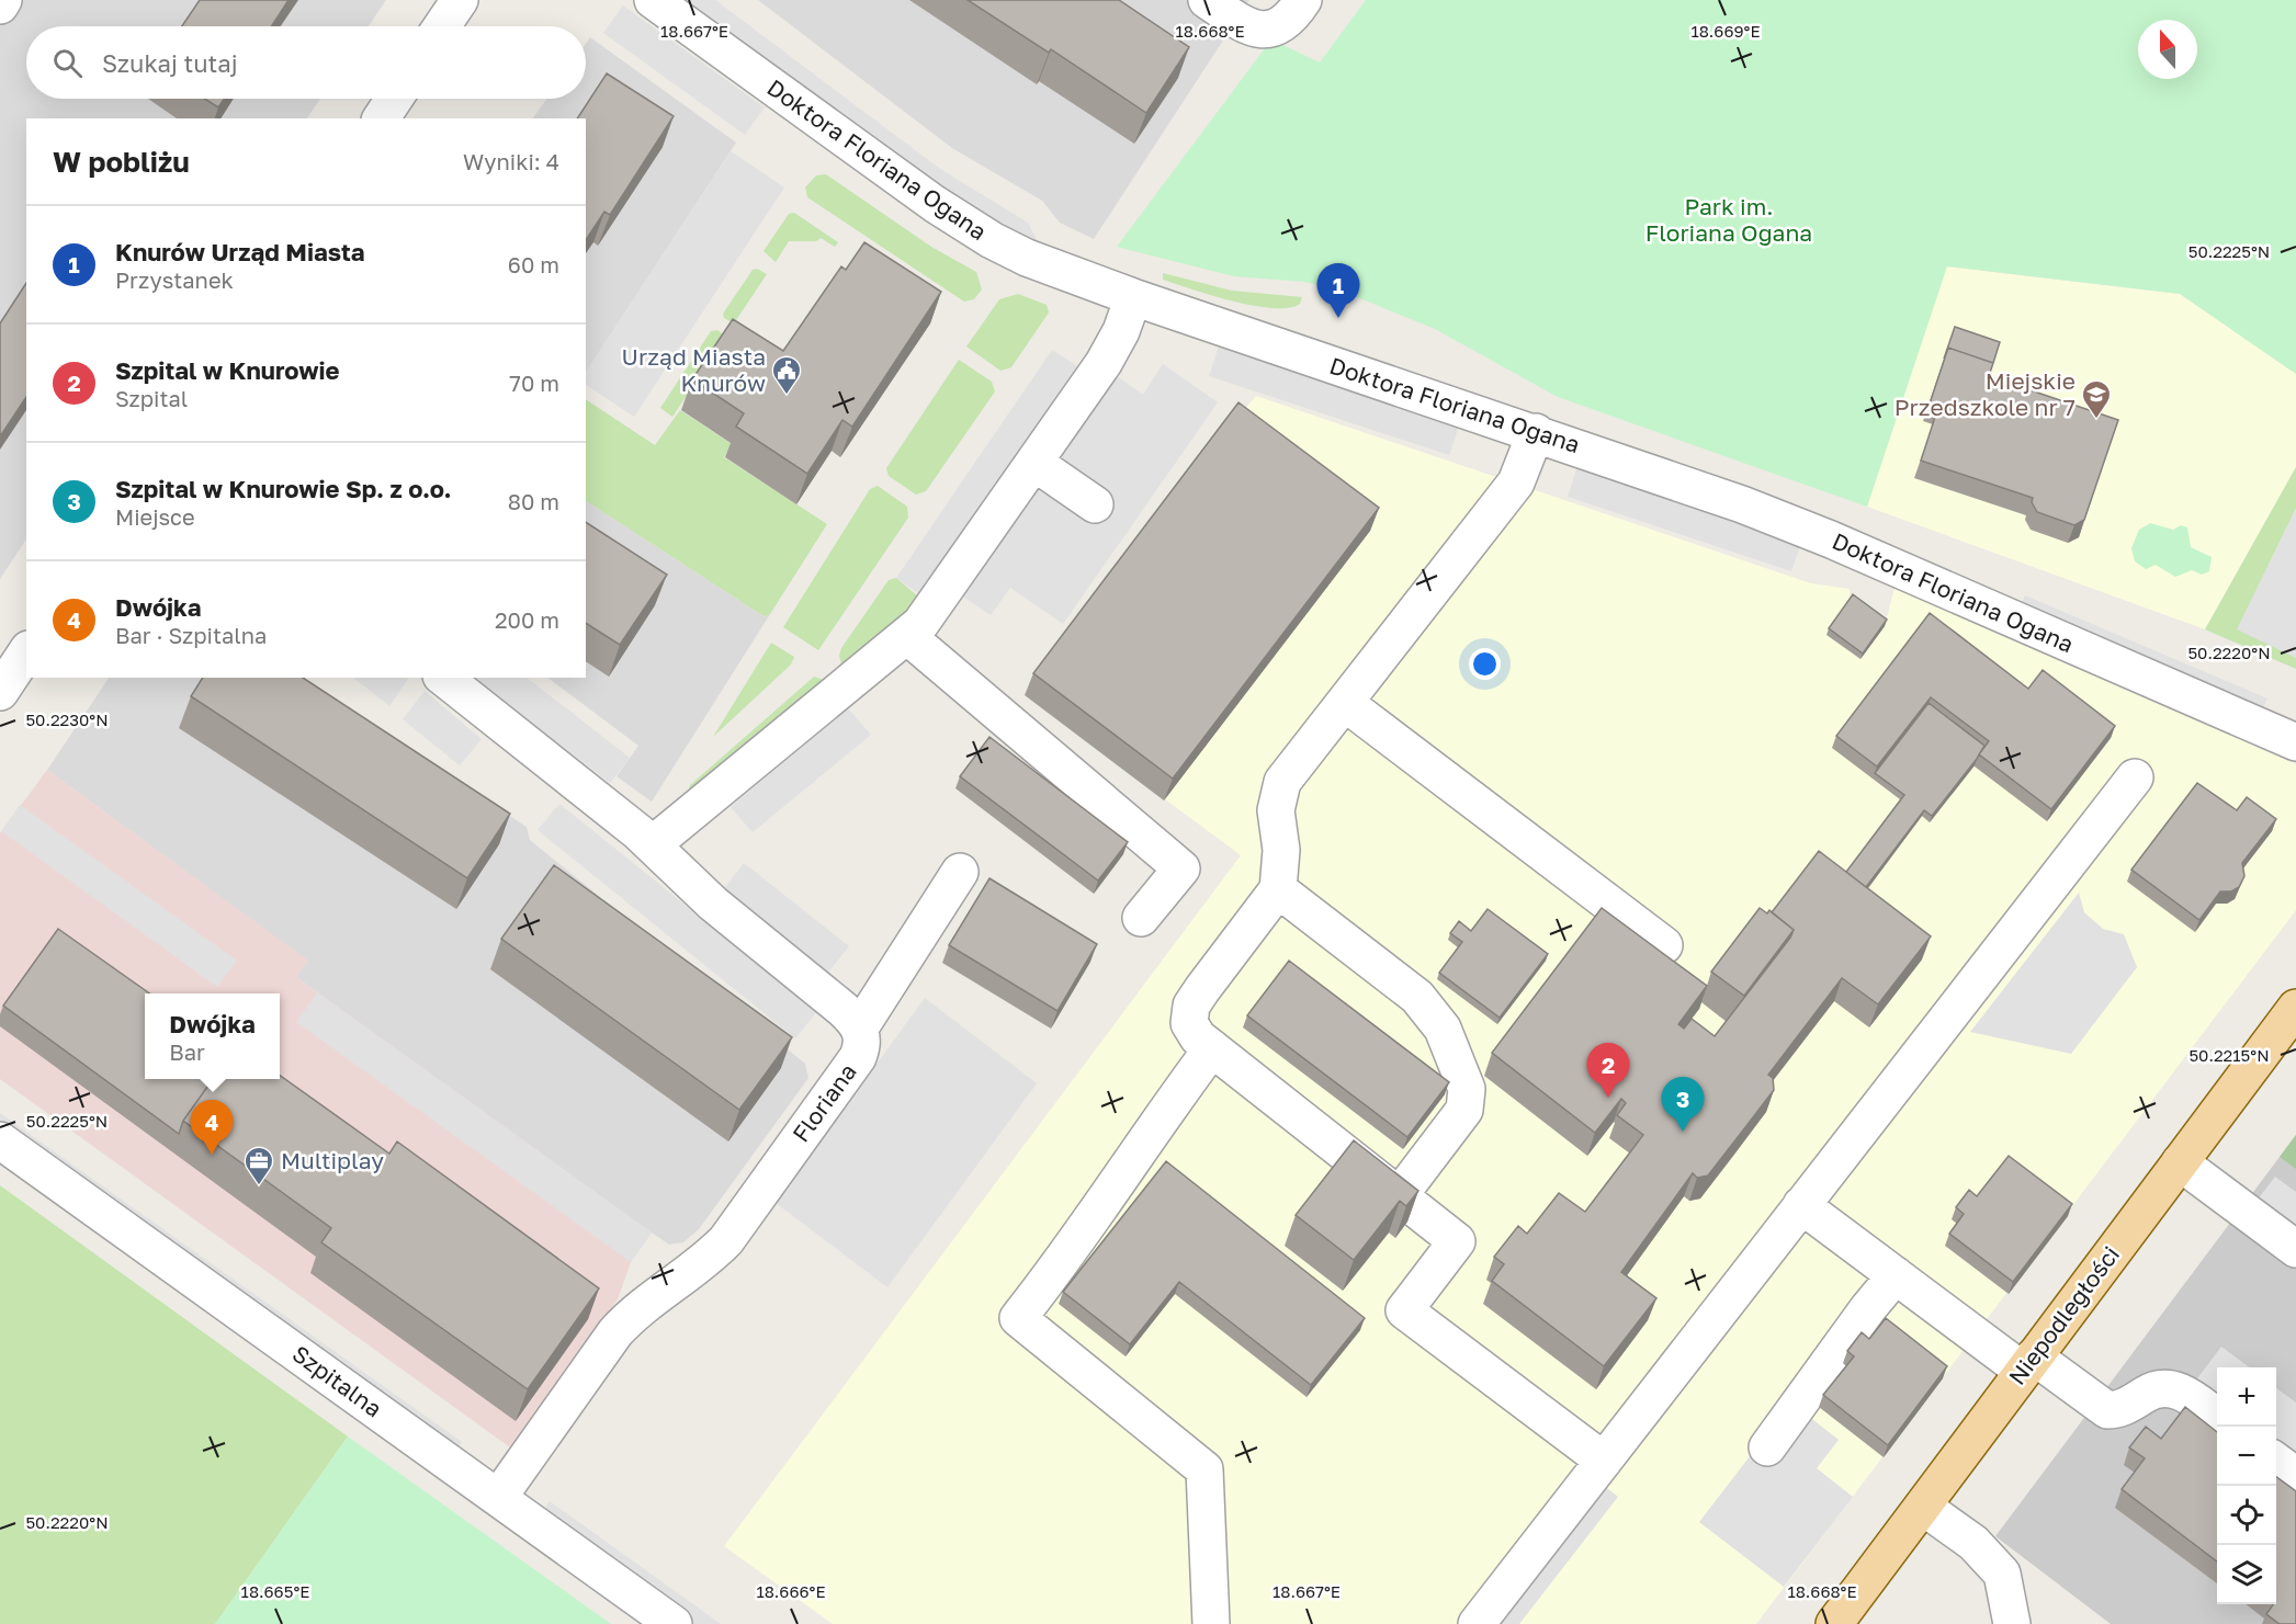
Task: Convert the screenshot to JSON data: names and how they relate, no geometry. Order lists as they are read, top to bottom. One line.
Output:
{"streets":{"main road":["Niepodległości"],"street":["Doktora Floriana Ogana","Floriana","Szpitalna"]},"crossings":[["Floriana","Szpitalna"]],"parks":["Park im. Floriana Ogana"],"places":{"public building":["Urząd Miasta Knurów"],"school or university":["Miejskie Przedszkole nr 7"],"office":["Multiplay"]},"north":"top","page":{"search":"Szukaj tutaj","heading":["W pobliżu","Wyniki: 4"],"list":[{"mark":"1","name":"Knurów Urząd Miasta","note":"Przystanek","value":"60 m"},{"mark":"2","name":"Szpital w Knurowie","note":"Szpital","value":"70 m"},{"mark":"3","name":"Szpital w Knurowie Sp. z o.o.","note":"Miejsce","value":"80 m"},{"mark":"4","name":"Dwójka","note":"Bar · Szpitalna","value":"200 m"}],"pins":["1","2","3","4"],"popup":["Dwójka","Bar"],"map_buttons":["+","−"]},"coordinates":["18.667°E","18.668°E","18.669°E","50.2225°N","50.2220°N","50.2230°N","50.2215°N","18.665°E","18.666°E"]}
